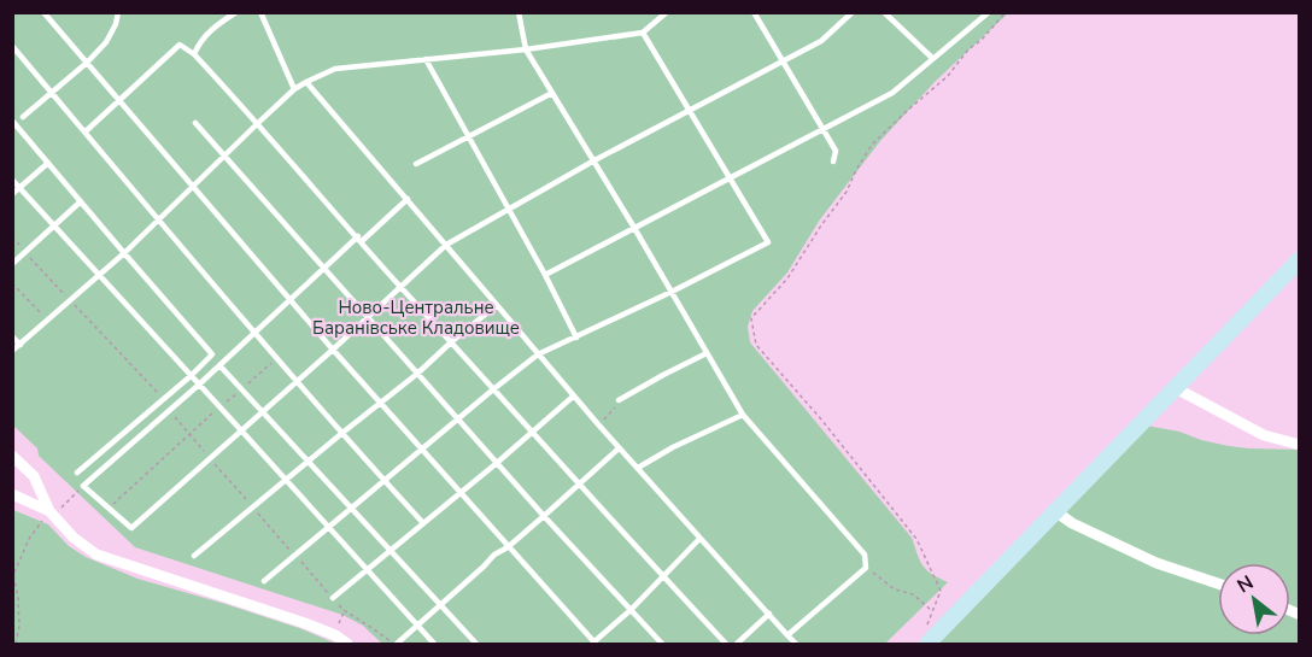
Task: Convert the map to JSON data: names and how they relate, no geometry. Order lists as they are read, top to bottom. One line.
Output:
{"parks":["Ново-Центральне Баранівське Кладовище"],"north":"top left"}
